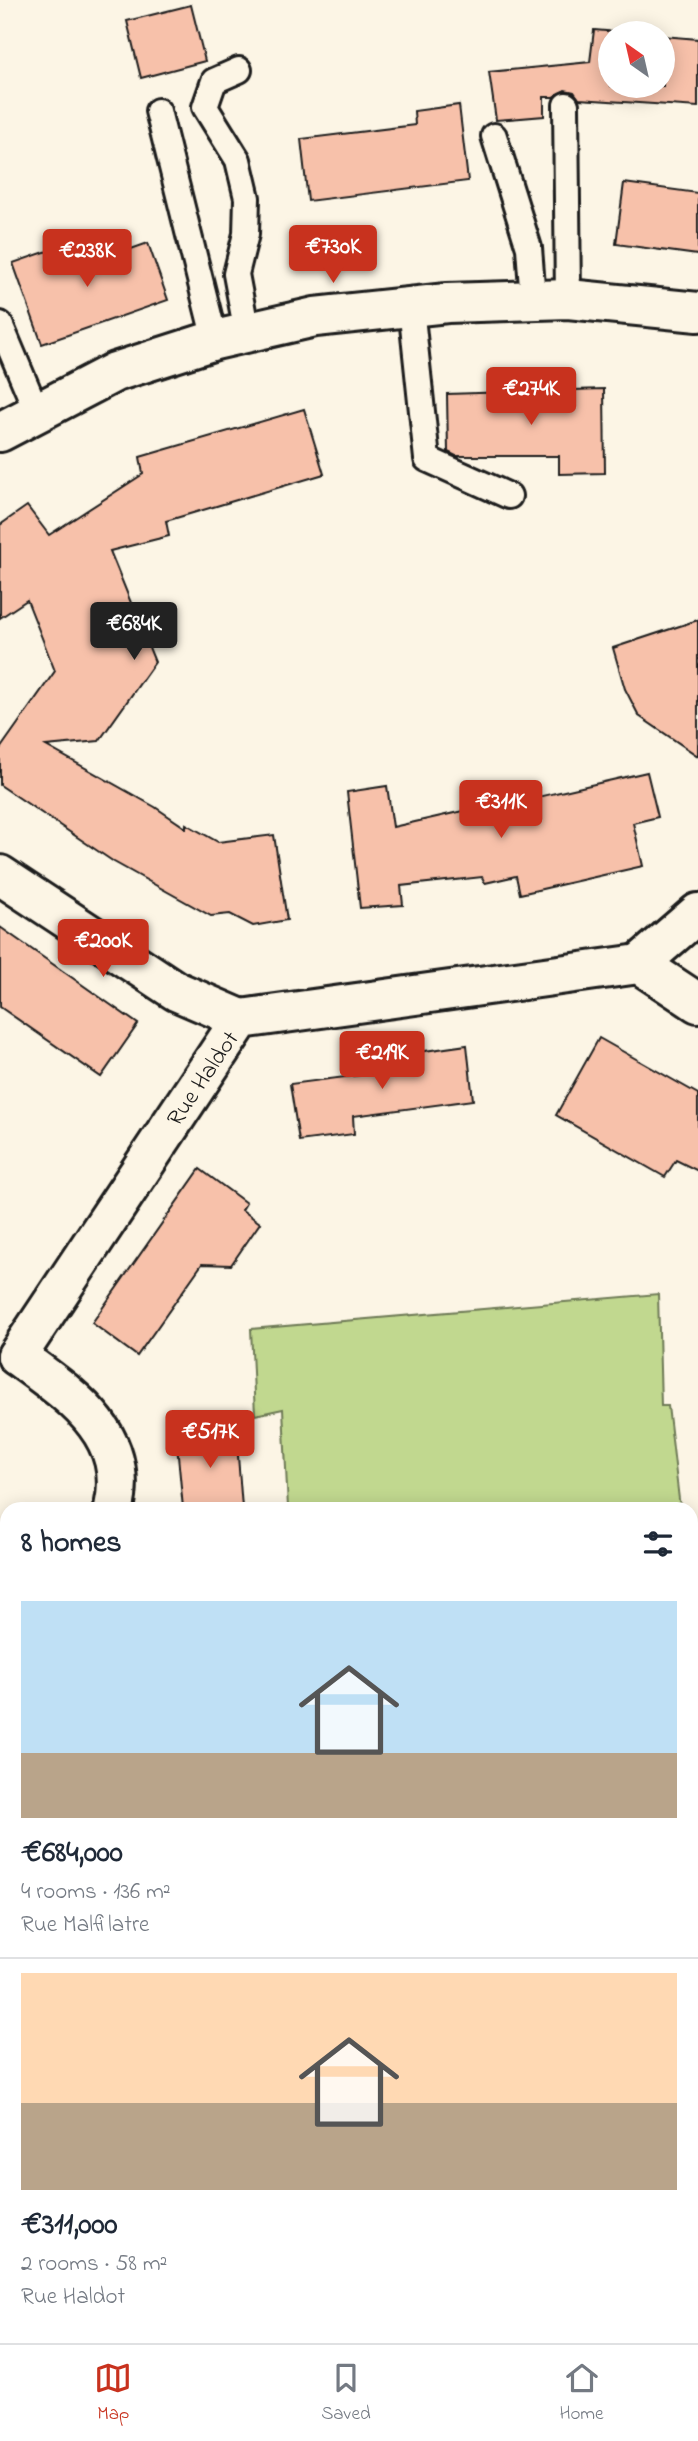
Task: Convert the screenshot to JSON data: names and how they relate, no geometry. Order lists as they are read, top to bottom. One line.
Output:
{"streets":{"street":["Rue Haldot"]},"north":"top left","page":{"price":["€730K","€238K","€274K","€684K","€311K","€200K","€219K","€517K"],"heading":"8 homes","list":[{"name":"€684,000","note":"4 rooms · 136 m² · Rue Malfilatre"},{"name":"€311,000","note":"2 rooms · 58 m² · Rue Haldot"}],"tabs":["Map","Saved","Home"]}}
